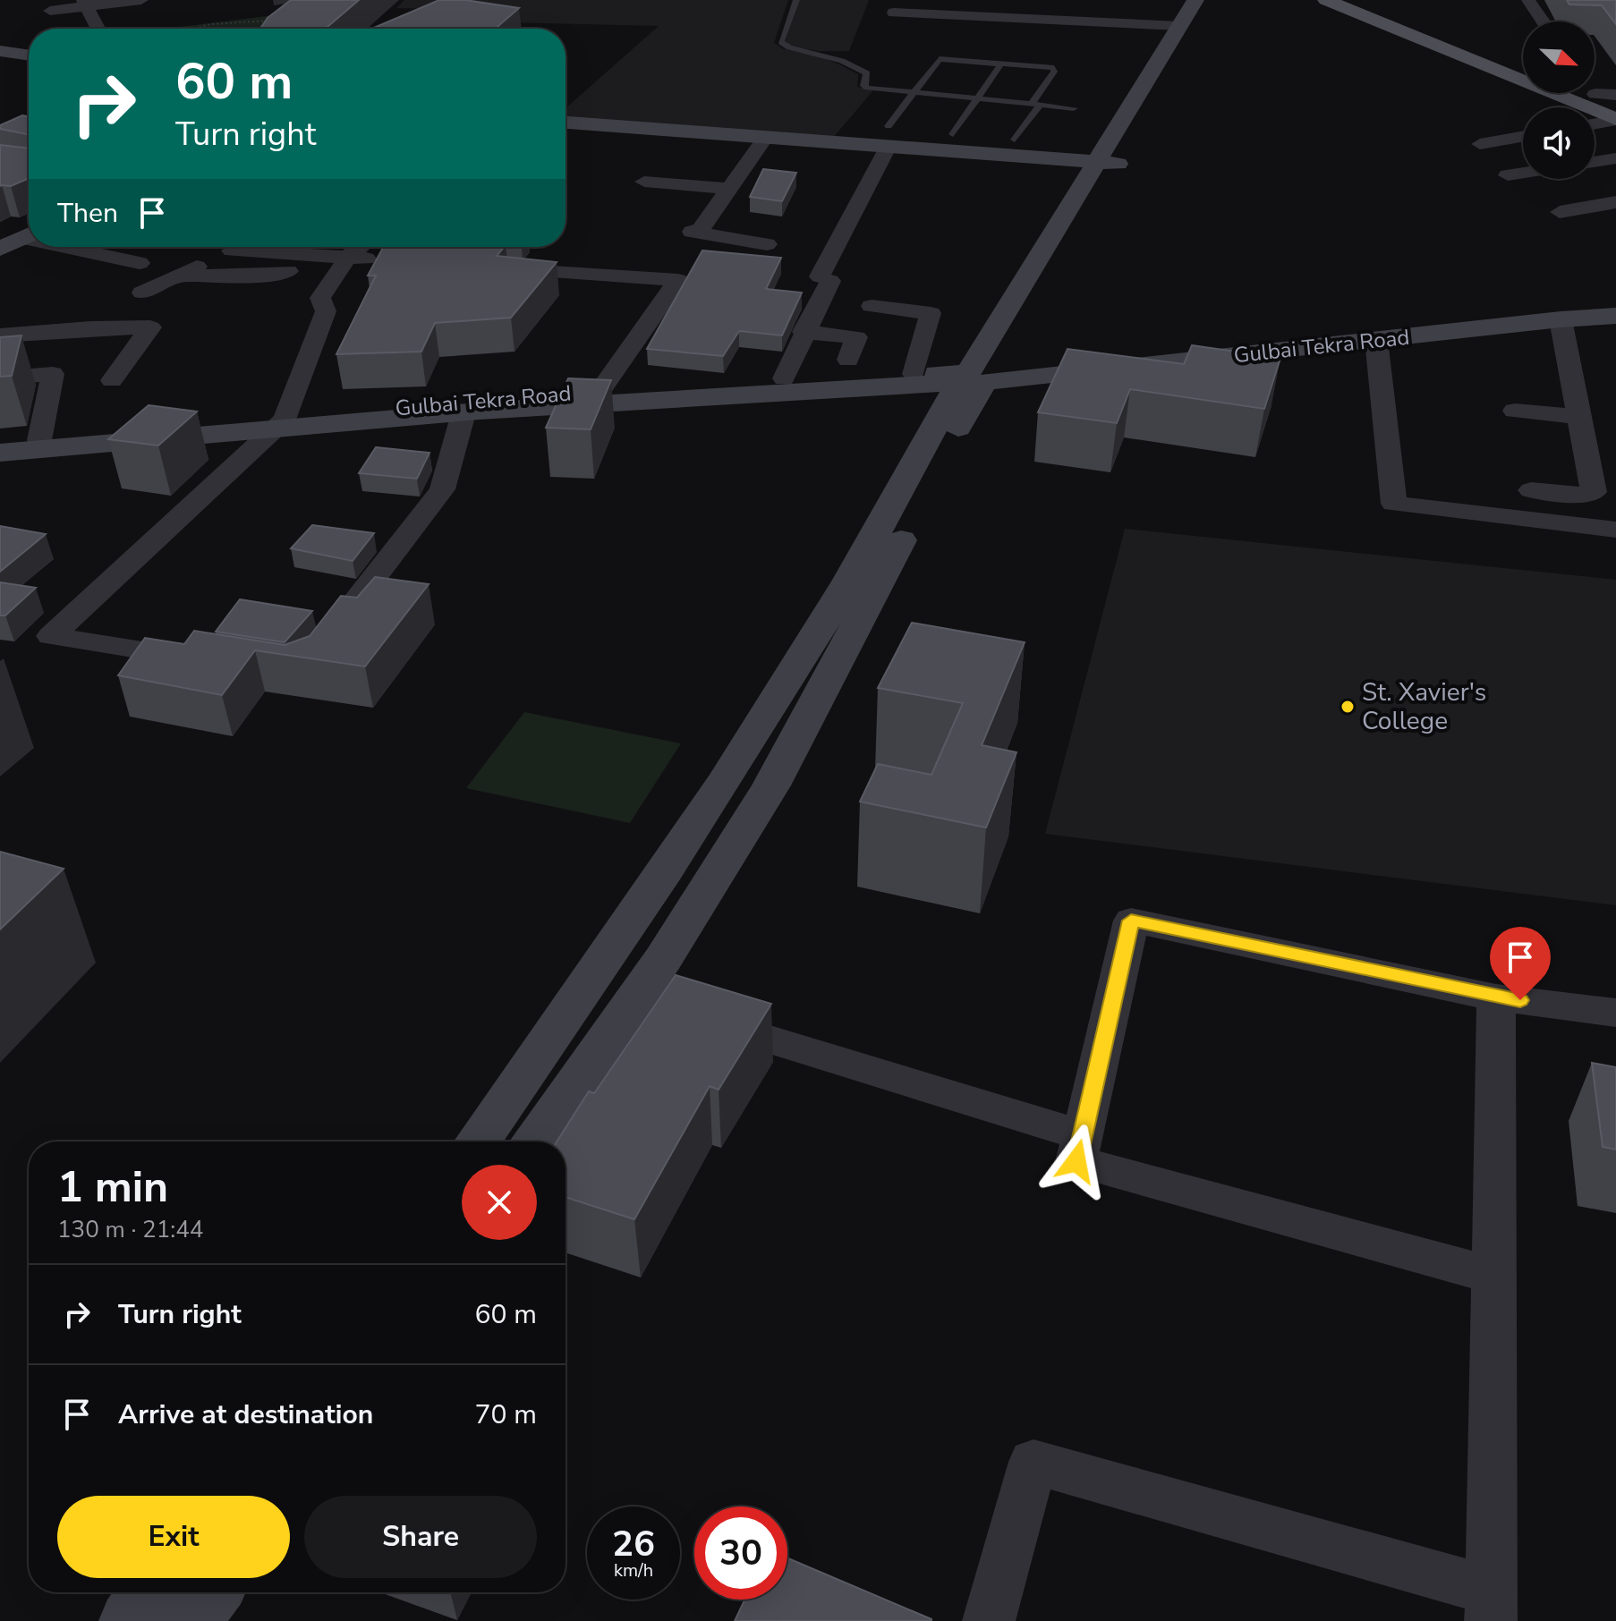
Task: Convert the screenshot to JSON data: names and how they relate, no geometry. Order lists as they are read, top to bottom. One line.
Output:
{"streets":{"main road":["Gulbai Tekra Road"]},"places":["St. Xavier's College"],"north":"bottom right","page":{"turn":["60 m","Turn right"],"then":"Then","heading":["1 min","130 m · 21:44"],"list":[{"name":"Turn right","value":"60 m"},{"name":"Arrive at destination","value":"70 m"}],"buttons":["Exit","Share"],"speed":"26 km/h","limit":"30"}}
